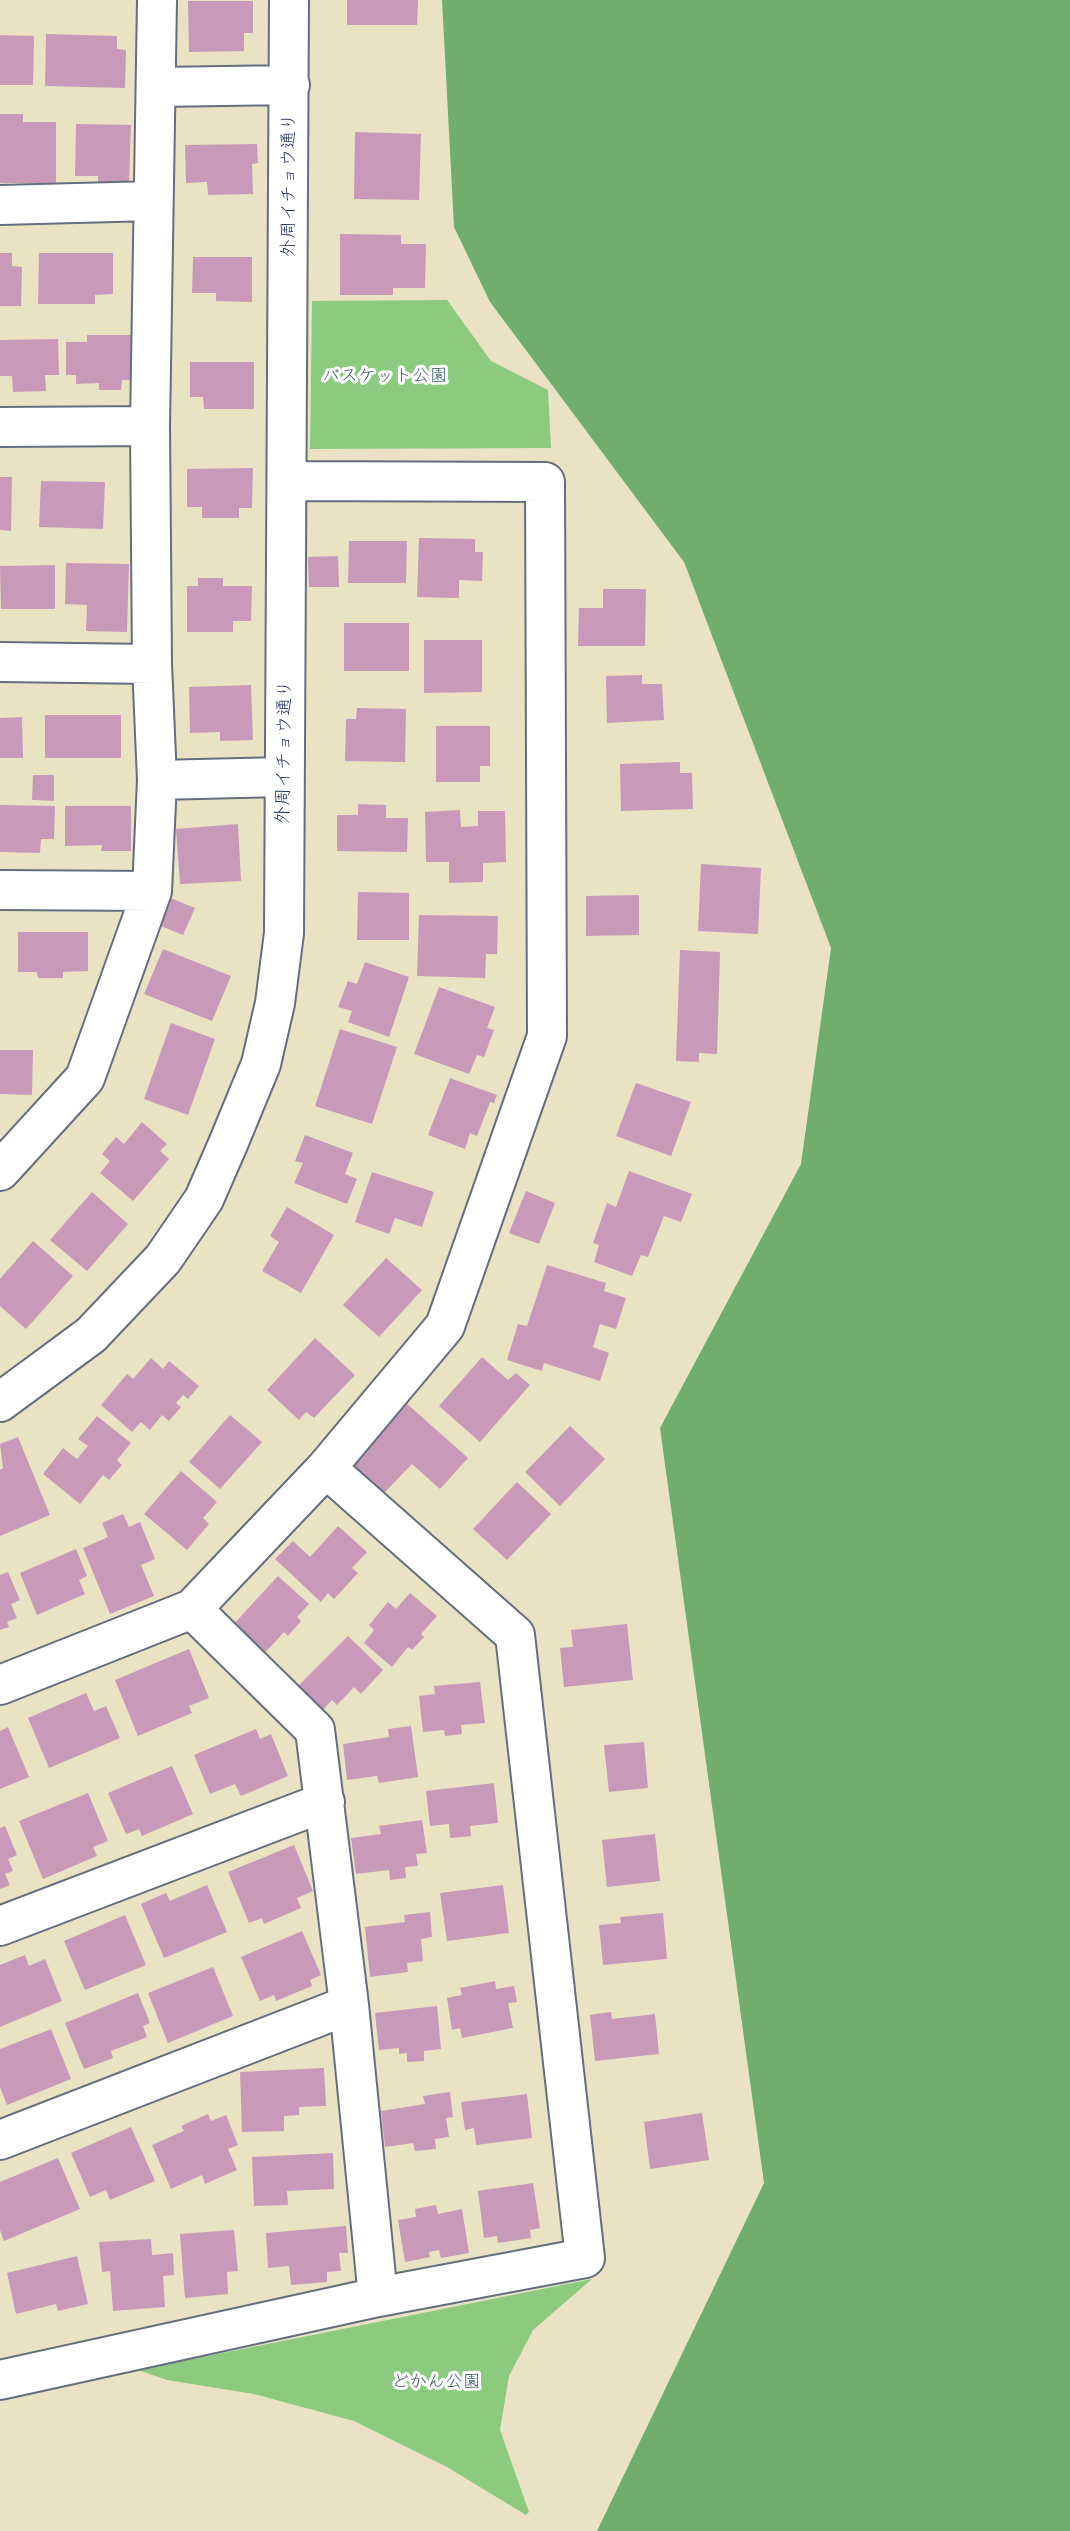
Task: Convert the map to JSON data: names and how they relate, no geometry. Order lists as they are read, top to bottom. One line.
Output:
{"streets":{"street":["外周イチョウ通り"]},"parks":["バスケット公園","どかん公園"]}
